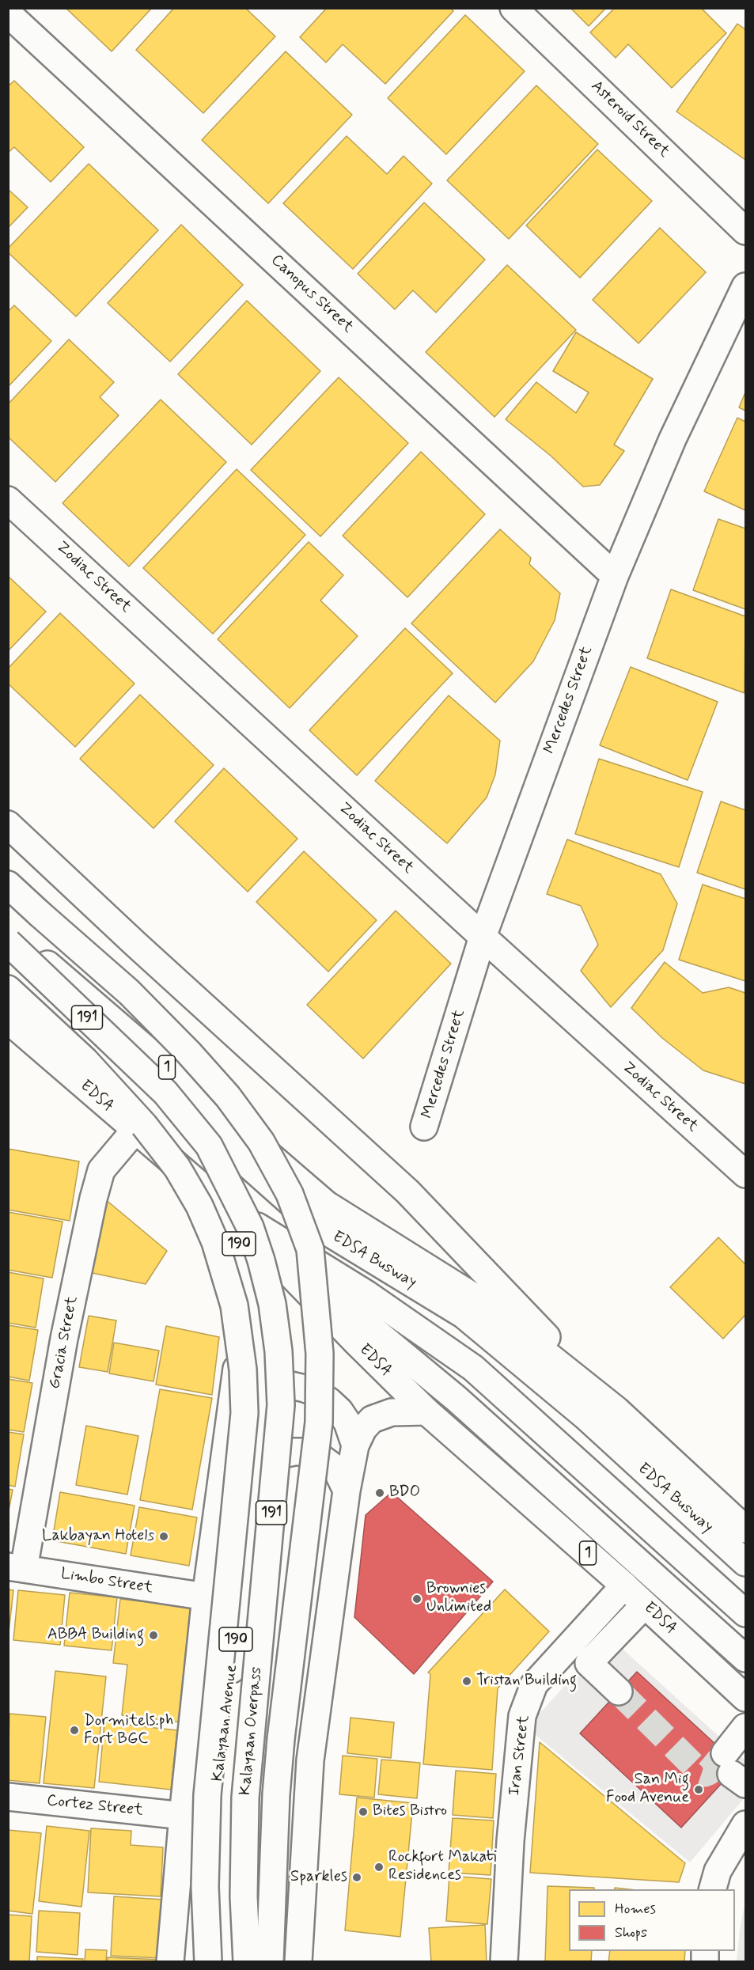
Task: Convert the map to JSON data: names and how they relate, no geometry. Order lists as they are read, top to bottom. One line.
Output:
{"streets":{"main road":["Asteroid Street","Canopus Street","Zodiac Street","Mercedes Street","191","1","EDSA","190","EDSA Busway","Gracia Street","Limbo Street","Kalayaan Avenue","Kalayaan Overpass","Iran Street","Cortez Street"]},"crossings":[["Canopus Street","Mercedes Street"],["Zodiac Street","Mercedes Street"],["191","Kalayaan Avenue"],["EDSA","Gracia Street"],["EDSA","Kalayaan Avenue"],["EDSA","Iran Street"],["Gracia Street","Limbo Street"]],"places":["BDO","Lakbayan Hotels","Brownies Unlimited","ABBA Building","Tristan Building","Dormitels.ph Fort BGC","San Mig Food Avenue","Bites Bistro","Rockfort Makati Residences","Sparkles"],"legend":["Homes","Shops"]}
